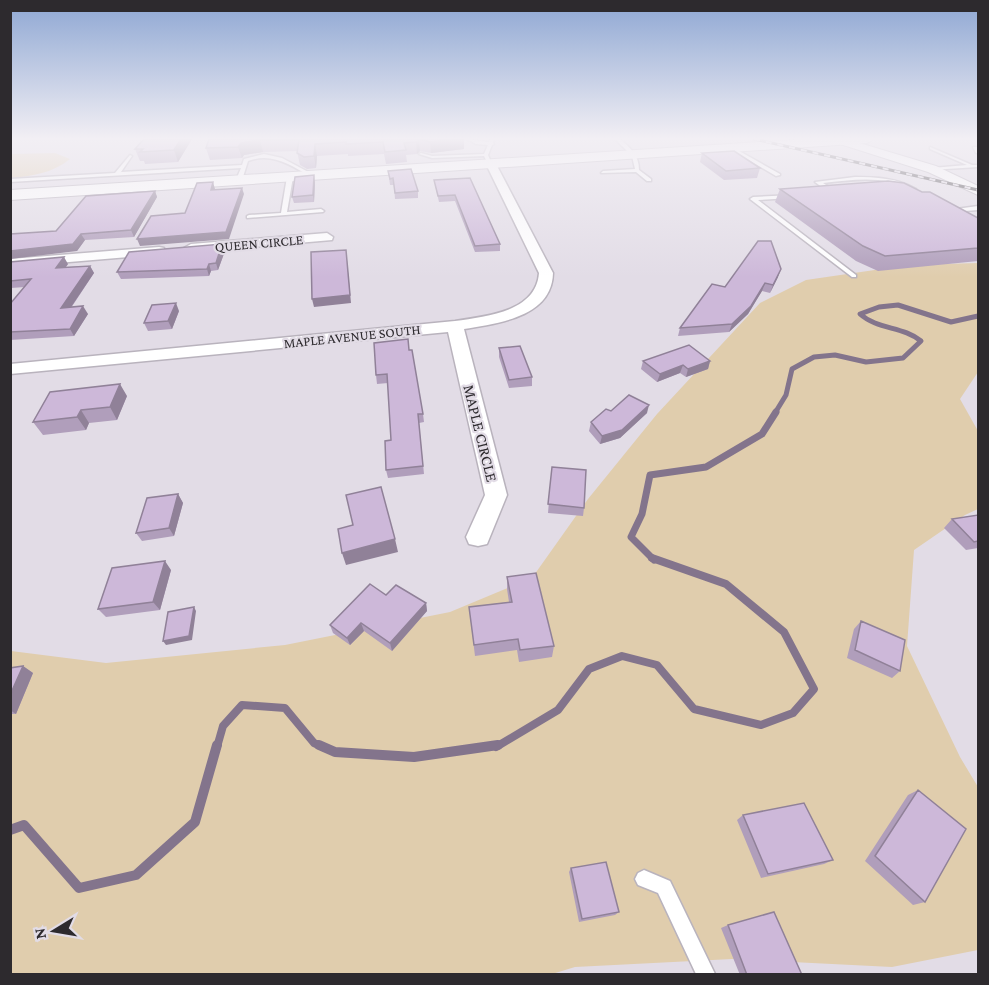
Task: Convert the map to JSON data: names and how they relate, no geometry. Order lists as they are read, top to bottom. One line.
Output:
{"streets":{"street":["QUEEN CIRCLE","MAPLE AVENUE SOUTH","MAPLE CIRCLE"]},"crossings":[["MAPLE AVENUE SOUTH","MAPLE CIRCLE"]],"north":"left"}
